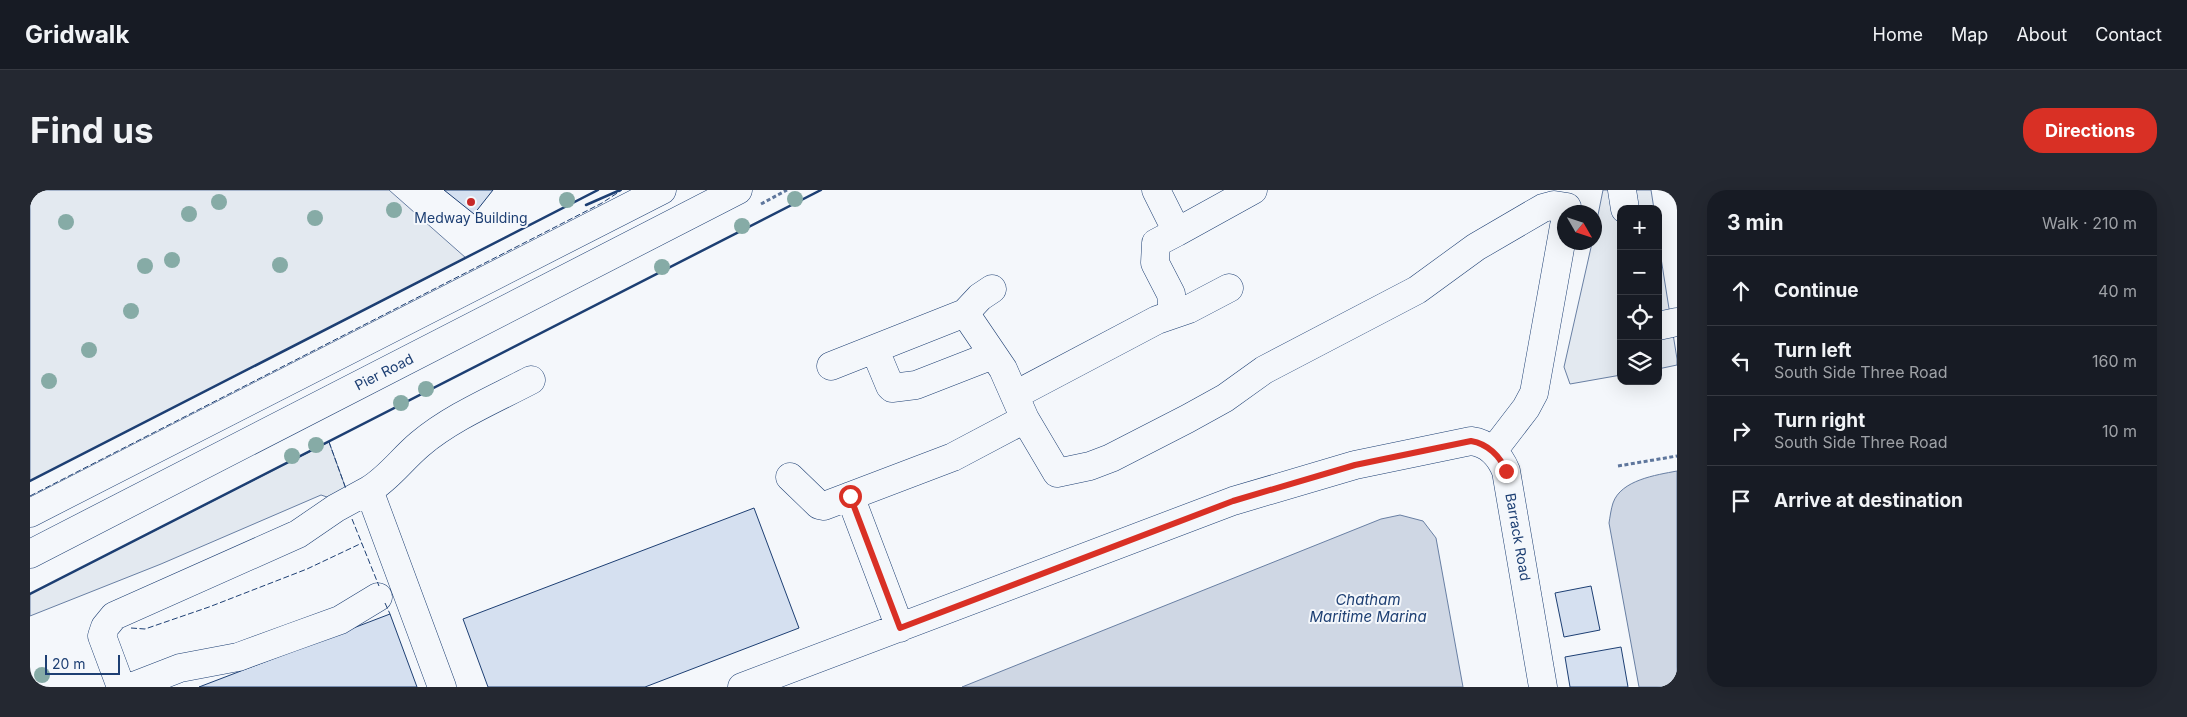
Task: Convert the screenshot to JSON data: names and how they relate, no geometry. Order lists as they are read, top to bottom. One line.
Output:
{"streets":{"main road":["Pier Road","Barrack Road"]},"water":["Chatham Maritime Marina"],"places":["Medway Building"],"scale_bar":"20 m","north":"bottom right","page":{"header":"Gridwalk","nav":["Home","Map","About","Contact"],"buttons":"Directions","title":"Find us","heading":["3 min","Walk · 210 m"],"map_buttons":["+","−"],"list":[["Continue","40 m"],["Turn left","South Side Three Road","160 m"],["Turn right","South Side Three Road","10 m"],"Arrive at destination"],"scale":"20 m"}}
